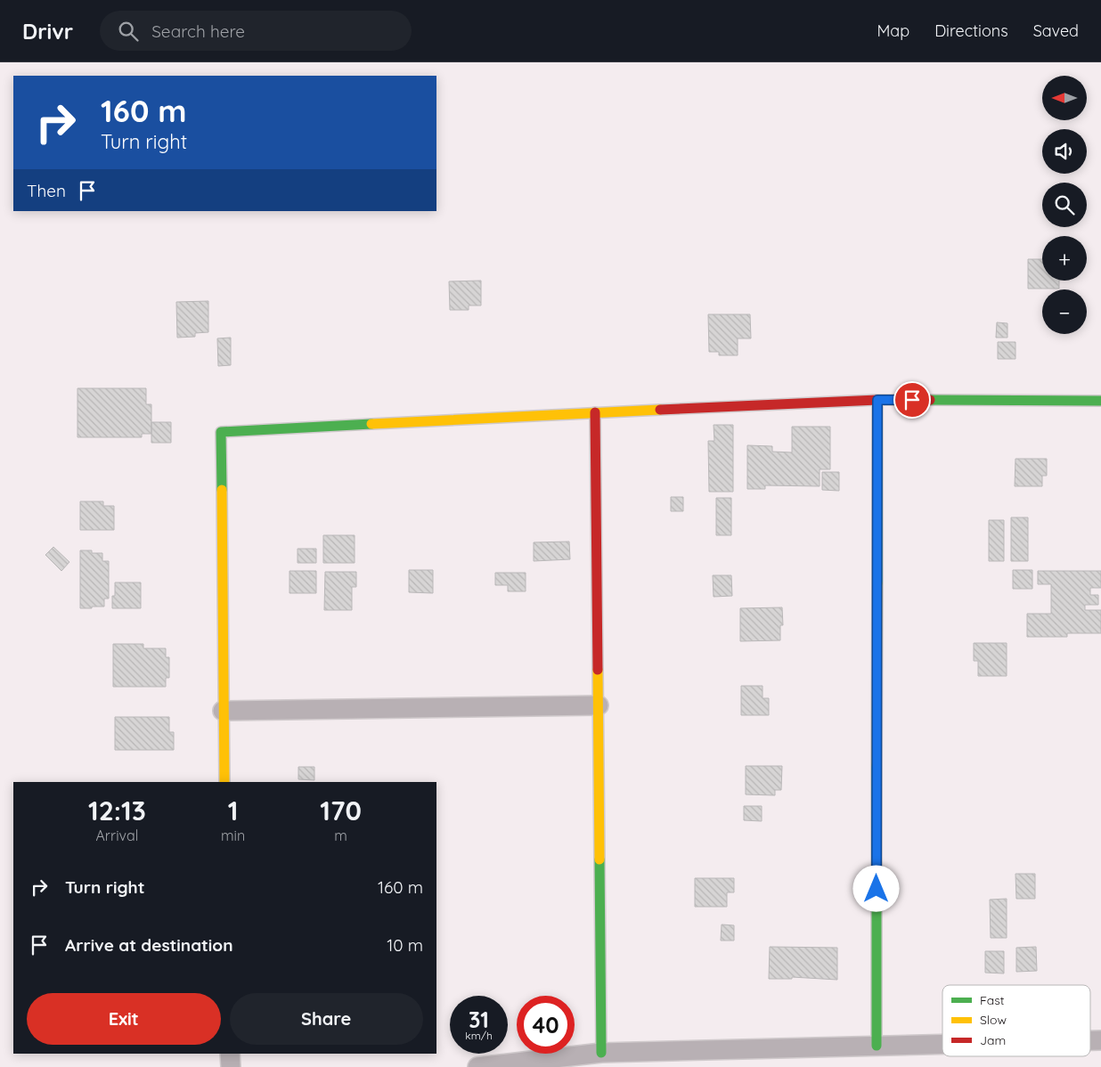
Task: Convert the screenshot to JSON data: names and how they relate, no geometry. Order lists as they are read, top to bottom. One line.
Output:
{"legend":["Fast","Slow","Jam"],"north":"left","page":{"header":"Drivr","search":"Search here","nav":["Map","Directions","Saved"],"map_buttons":["+","−"],"turn":["160 m","Turn right"],"then":"Then","eta":["12:13","Arrival","1","min","170","m"],"list":[{"name":"Turn right","value":"160 m"},{"name":"Arrive at destination","value":"10 m"}],"buttons":["Exit","Share"],"speed":"31 km/h","limit":"40"}}
